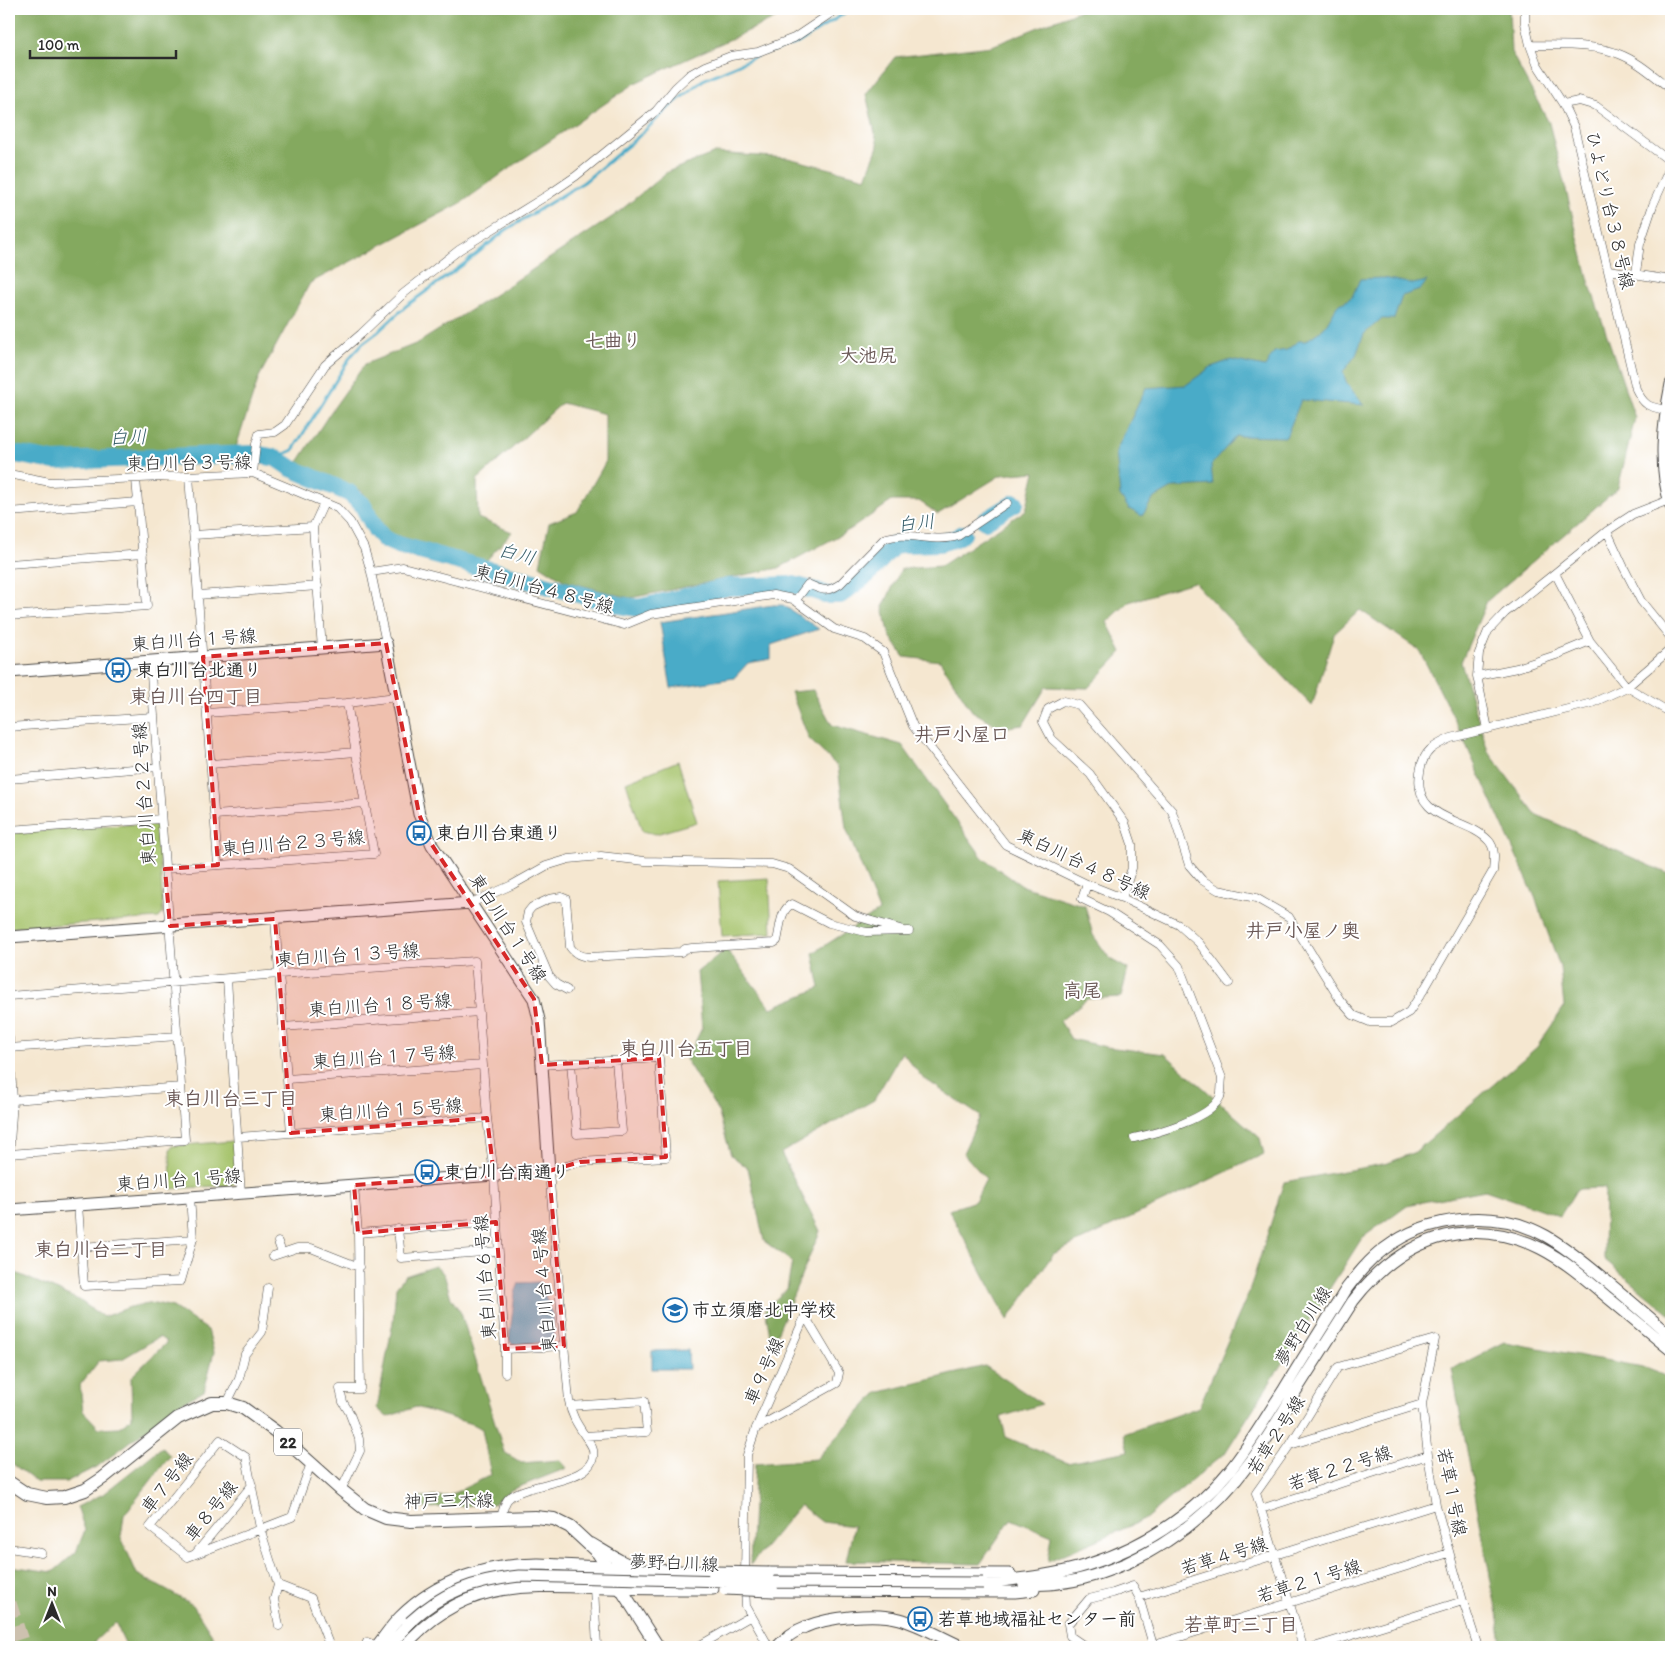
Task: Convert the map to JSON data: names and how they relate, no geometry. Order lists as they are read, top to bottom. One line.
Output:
{"streets":{"main road":["22","神戸三木線"],"street":["ひよどり台３８号線","東白川台３号線","東白川台４８号線","東白川台１号線","東白川台２２号線","東白川台２３号線","東白川台１３号線","東白川台１８号線","東白川台１７号線","東白川台１５号線","東白川台６号線","東白川台４号線","夢野白川線","車９号線","若草２号線","若草２２号線","車７号線","若草１号線","車８号線","若草４号線","若草２１号線"]},"crossings":[["東白川台３号線","東白川台４８号線"],["東白川台３号線","東白川台１号線"],["東白川台１号線","東白川台２２号線"],["東白川台１号線","東白川台１３号線"],["東白川台１号線","東白川台６号線"],["東白川台１号線","東白川台４号線"],["東白川台２２号線","東白川台２３号線"],["東白川台２２号線","東白川台１３号線"],["東白川台１３号線","東白川台１８号線"],["東白川台１３号線","東白川台１７号線"],["東白川台１３号線","東白川台１５号線"],["東白川台１３号線","東白川台６号線"],["東白川台６号線","東白川台４号線"],["東白川台４号線","神戸三木線"],["若草２号線","若草２２号線"],["若草２号線","若草１号線"],["若草２号線","若草４号線"],["若草２号線","若草２１号線"],["若草２２号線","若草１号線"],["車７号線","車８号線"],["若草１号線","若草４号線"],["若草１号線","若草２１号線"]],"districts":["七曲り","大池尻","東白川台四丁目","井戸小屋口","井戸小屋ノ奥","高尾","東白川台五丁目","東白川台三丁目","東白川台二丁目","若草町三丁目"],"water":["白川"],"places":{"bus stop":["東白川台北通り","東白川台東通り","東白川台南通り","若草地域福祉センター前"],"school or university":["市立須磨北中学校"]},"scale_bar":"100 m","north":"top"}
